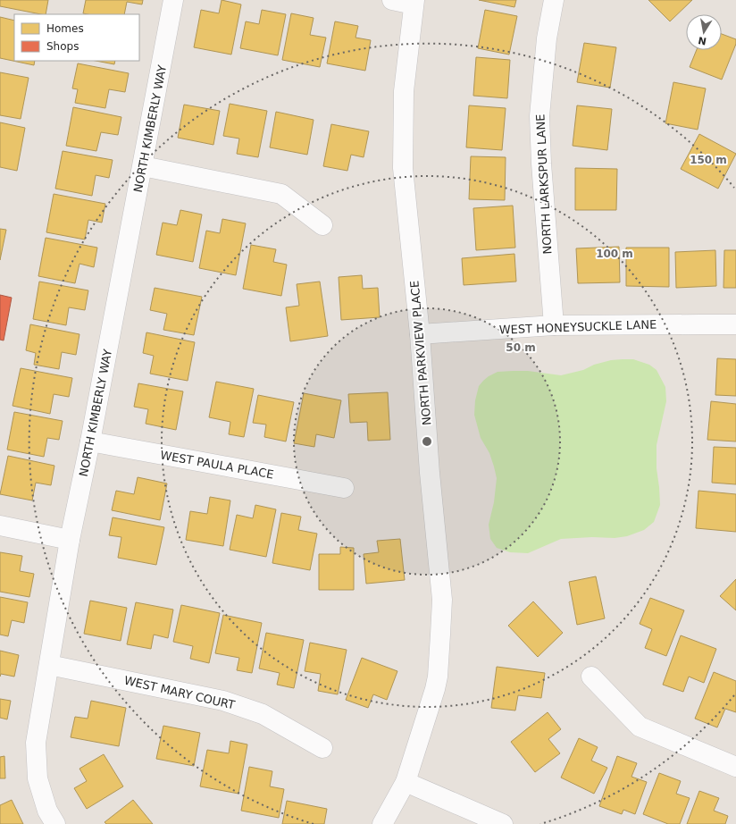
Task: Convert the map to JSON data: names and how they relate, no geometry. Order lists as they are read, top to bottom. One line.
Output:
{"streets":{"street":["NORTH KIMBERLY WAY","NORTH LARKSPUR LANE","WEST HONEYSUCKLE LANE","NORTH PARKVIEW PLACE","WEST PAULA PLACE","WEST MARY COURT"]},"crossings":[["NORTH KIMBERLY WAY","WEST PAULA PLACE"],["NORTH KIMBERLY WAY","WEST MARY COURT"],["NORTH LARKSPUR LANE","WEST HONEYSUCKLE LANE"],["WEST HONEYSUCKLE LANE","NORTH PARKVIEW PLACE"]],"legend":["Homes","Shops"],"north":"bottom","rings":["150 m","100 m","50 m"]}
